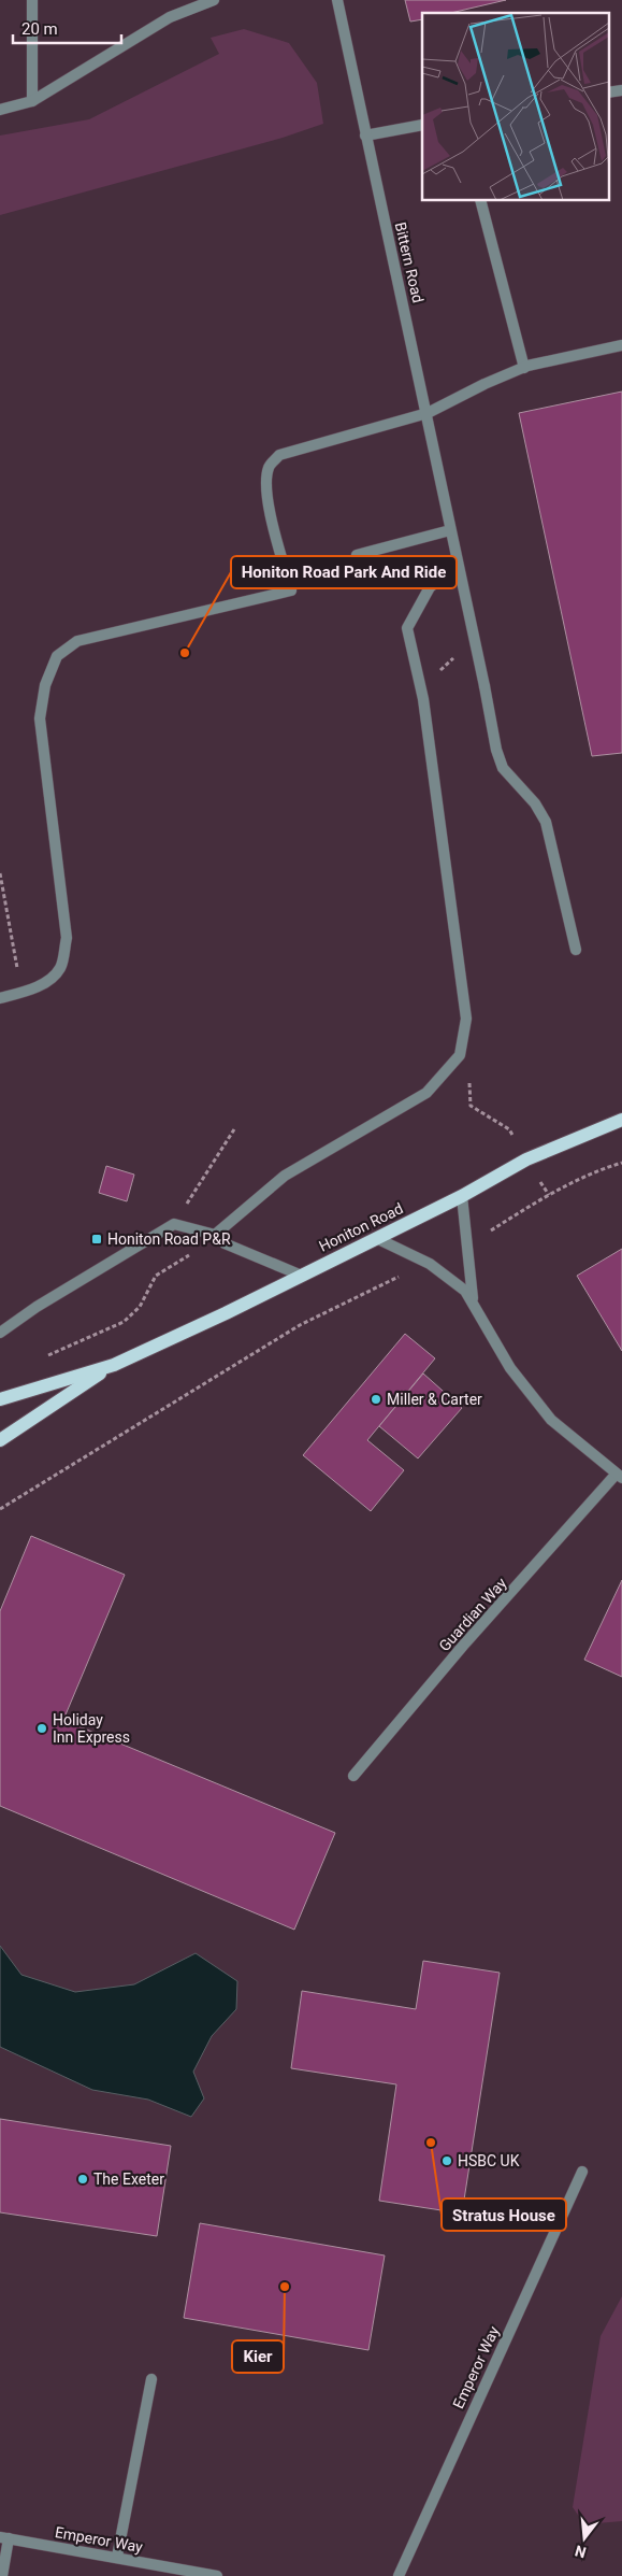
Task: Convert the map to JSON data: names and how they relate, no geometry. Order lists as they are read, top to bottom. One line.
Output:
{"streets":{"main road":["Honiton Road"],"street":["Bittern Road","Guardian Way","Emperor Way"]},"places":{"other":["Honiton Road Park And Ride","Miller & Carter","Holiday Inn Express","Stratus House","HSBC UK","The Exeter","Kier"],"transit":["Honiton Road P&R"]},"scale_bar":"20 m","north":"bottom"}
